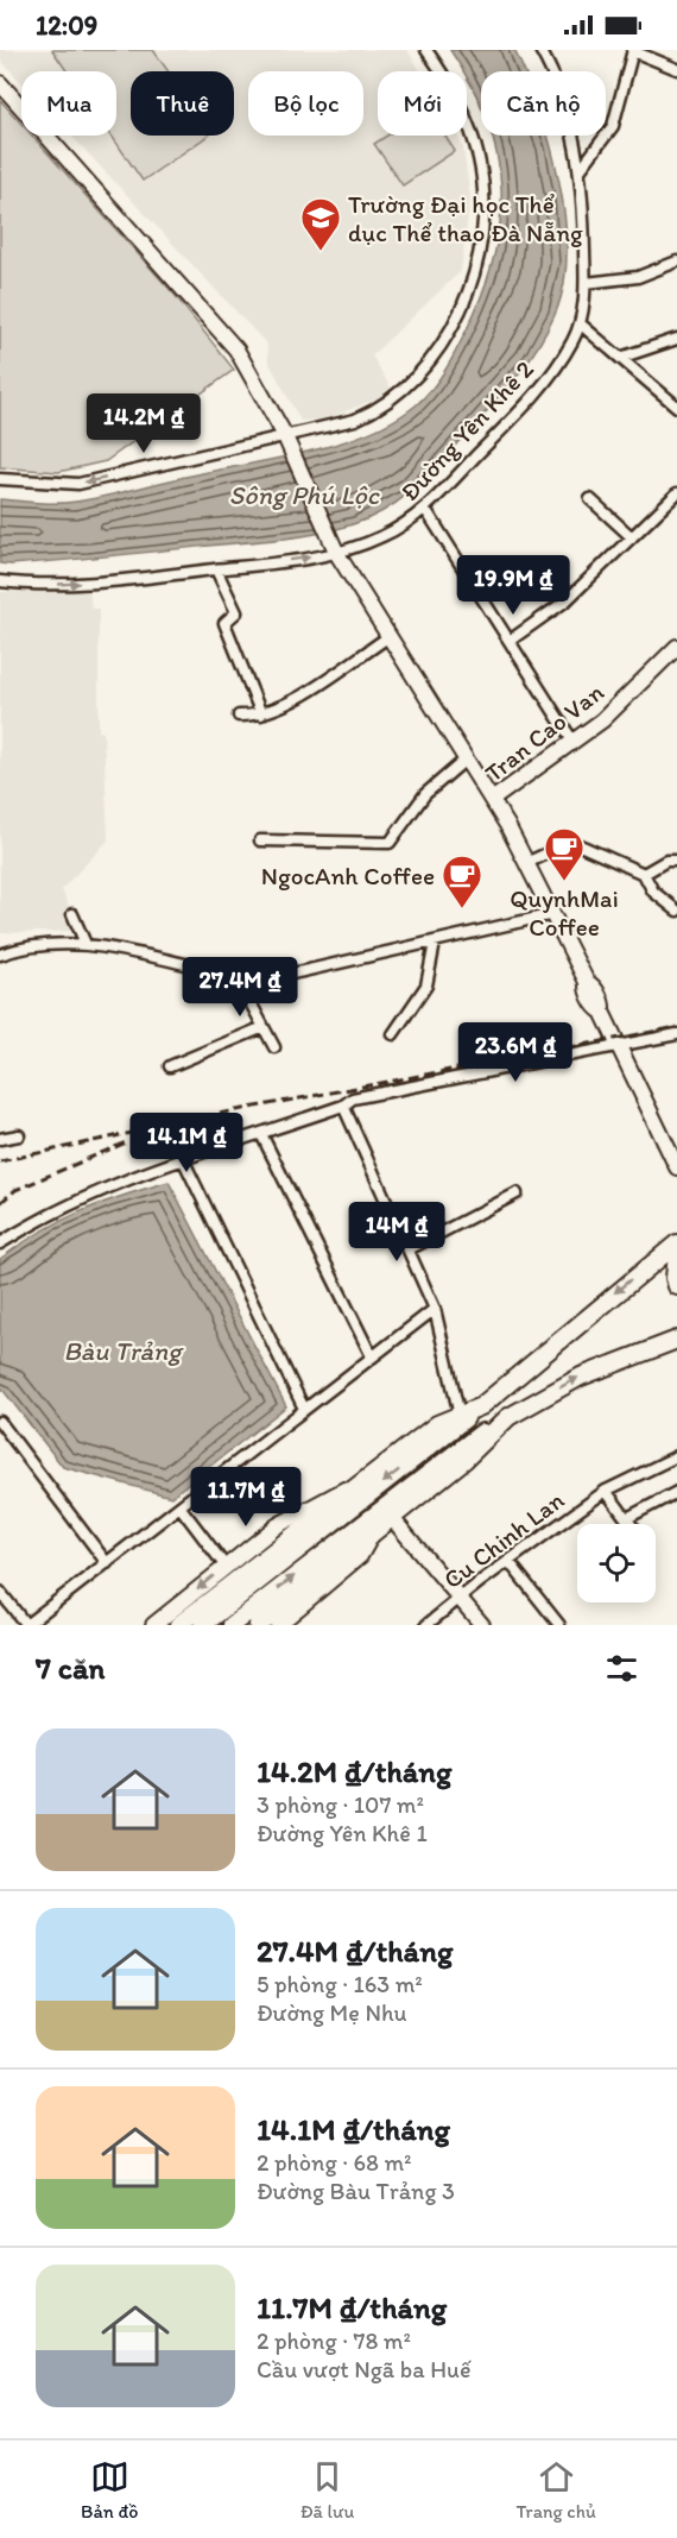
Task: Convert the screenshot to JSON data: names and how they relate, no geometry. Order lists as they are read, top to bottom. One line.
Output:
{"streets":{"street":["Đường Yên Khê 2","Tran Cao Van","Cu Chinh Lan"]},"one_way":["Đường Yên Khê 2"],"water":["Sông Phú Lộc","Bàu Trảng"],"places":{"school or university":["Trường Đại học Thể dục Thể thao Đà Nẵng"],"cafe":["QuynhMai Coffee","NgocAnh Coffee"]},"page":{"status":"12:09","chip":["Mua","Thuê","Bộ lọc","Mới","Căn hộ"],"price":["14.2M ₫","19.9M ₫","27.4M ₫","23.6M ₫","14.1M ₫","14M ₫","11.7M ₫"],"heading":"7 căn","list":[{"name":"14.2M ₫/tháng","note":"3 phòng · 107 m² · Đường Yên Khê 1"},{"name":"27.4M ₫/tháng","note":"5 phòng · 163 m² · Đường Mẹ Nhu"},{"name":"14.1M ₫/tháng","note":"2 phòng · 68 m² · Đường Bàu Trảng 3"},{"name":"11.7M ₫/tháng","note":"2 phòng · 78 m² · Cầu vượt Ngã ba Huế"}],"tabs":["Bản đồ","Đã lưu","Trang chủ"]}}
